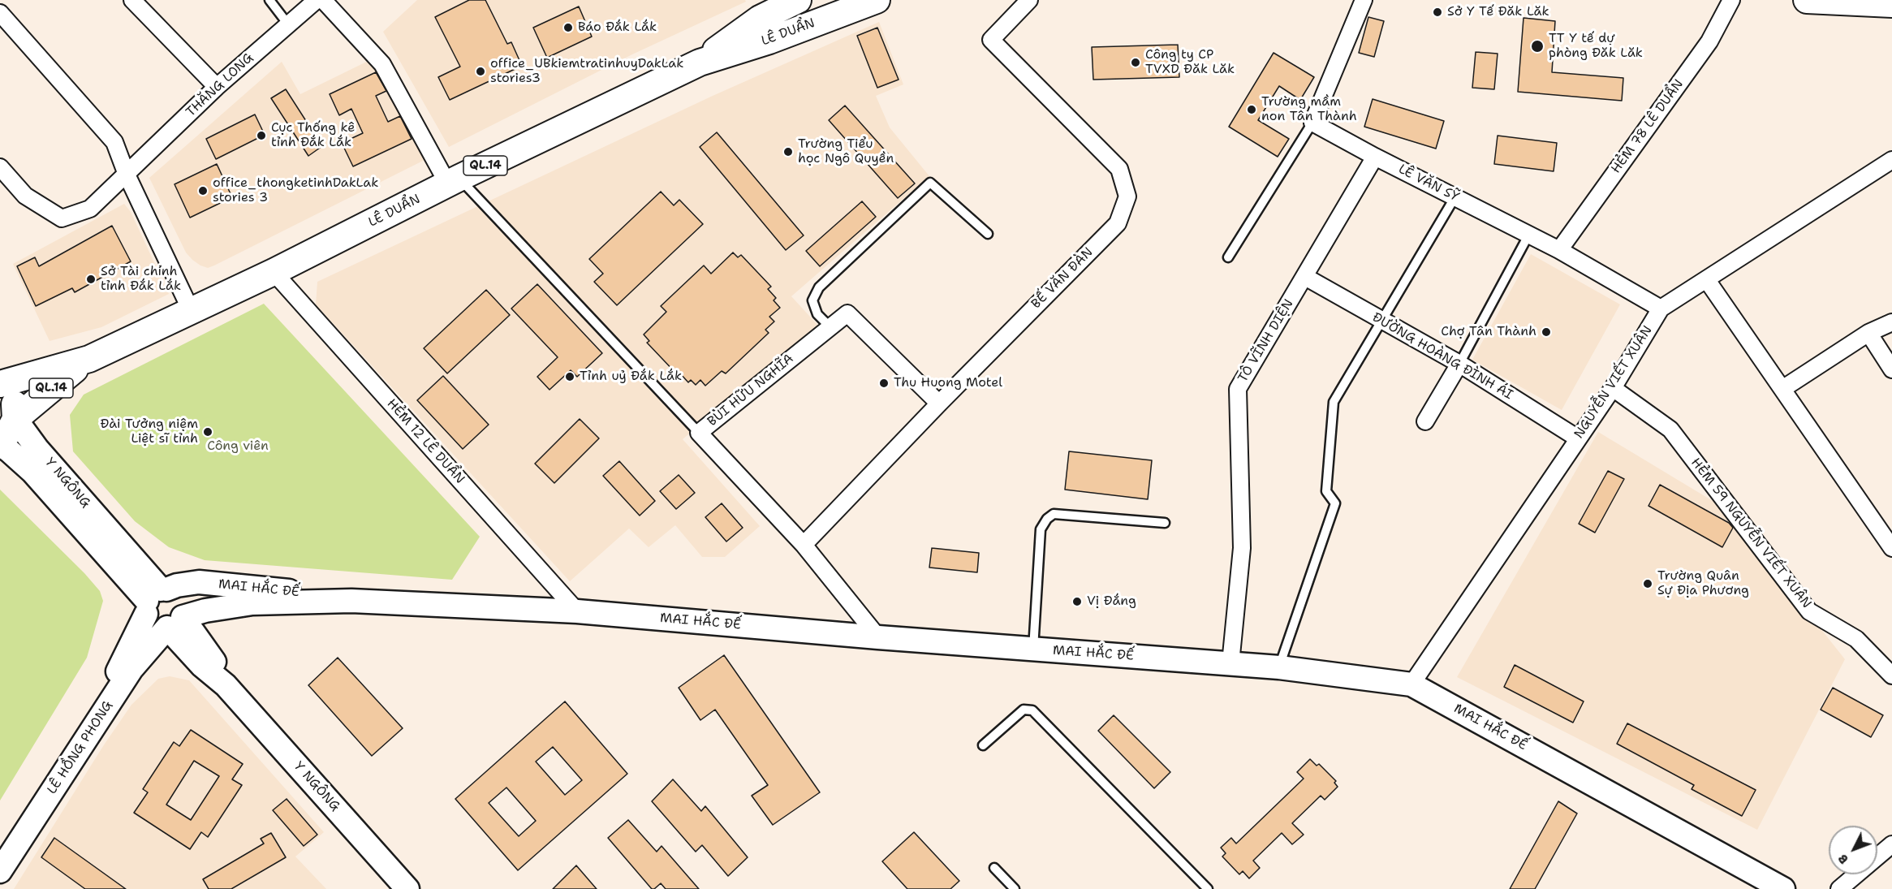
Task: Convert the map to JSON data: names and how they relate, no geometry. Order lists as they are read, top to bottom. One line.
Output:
{"streets":{"main road":["LÊ DUẨN","QL.14"],"street":["THĂNG LONG","HẺM 78 LÊ DUẨN","LÊ VĂN SỸ","BẾ VĂN ĐÀN","TÔ VĨNH DIỆN","ĐƯỜNG HOÀNG ĐÌNH ÁI","NGUYỄN VIẾT XUÂN","BÙI HỮU NGHĨA","HẺM 12 LÊ DUẨN","Y NGÔNG","HẺM 59 NGUYỄN VIẾT XUÂN","MAI HẮC ĐẾ","LÊ HỒNG PHONG"]},"crossings":[["LÊ DUẨN","HẺM 12 LÊ DUẨN"],["LÊ DUẨN","Y NGÔNG"],["HẺM 78 LÊ DUẨN","LÊ VĂN SỸ"],["LÊ VĂN SỸ","TÔ VĨNH DIỆN"],["LÊ VĂN SỸ","NGUYỄN VIẾT XUÂN"],["BẾ VĂN ĐÀN","BÙI HỮU NGHĨA"],["TÔ VĨNH DIỆN","ĐƯỜNG HOÀNG ĐÌNH ÁI"],["TÔ VĨNH DIỆN","MAI HẮC ĐẾ"],["ĐƯỜNG HOÀNG ĐÌNH ÁI","NGUYỄN VIẾT XUÂN"],["NGUYỄN VIẾT XUÂN","HẺM 59 NGUYỄN VIẾT XUÂN"],["NGUYỄN VIẾT XUÂN","MAI HẮC ĐẾ"],["BÙI HỮU NGHĨA","MAI HẮC ĐẾ"],["HẺM 12 LÊ DUẨN","MAI HẮC ĐẾ"],["Y NGÔNG","MAI HẮC ĐẾ"],["Y NGÔNG","LÊ HỒNG PHONG"],["MAI HẮC ĐẾ","LÊ HỒNG PHONG"]],"parks":["Công viên"],"places":["Sở Y Tế Đăk Lăk","Báo Đắk Lắk","TT Y tế dự phòng Đăk Lăk","Công ty CP TVXD Đăk Lăk","office_UBkiemtratinhuyDakLak stories3","Trường mầm non Tân Thành","Cục Thống kê tỉnh Đắk Lắk","Trường Tiểu học Ngô Quyền","office_thongketinhDakLak stories 3","Sở Tài chính tỉnh Đắk Lắk","Chợ Tân Thành","Tỉnh uỷ Đắk Lắk","Thu Huong Motel","Đài Tưởng niệm Liệt sĩ tỉnh","Trường Quân Sự Địa Phương","Vị Đắng"],"north":"bottom left"}
